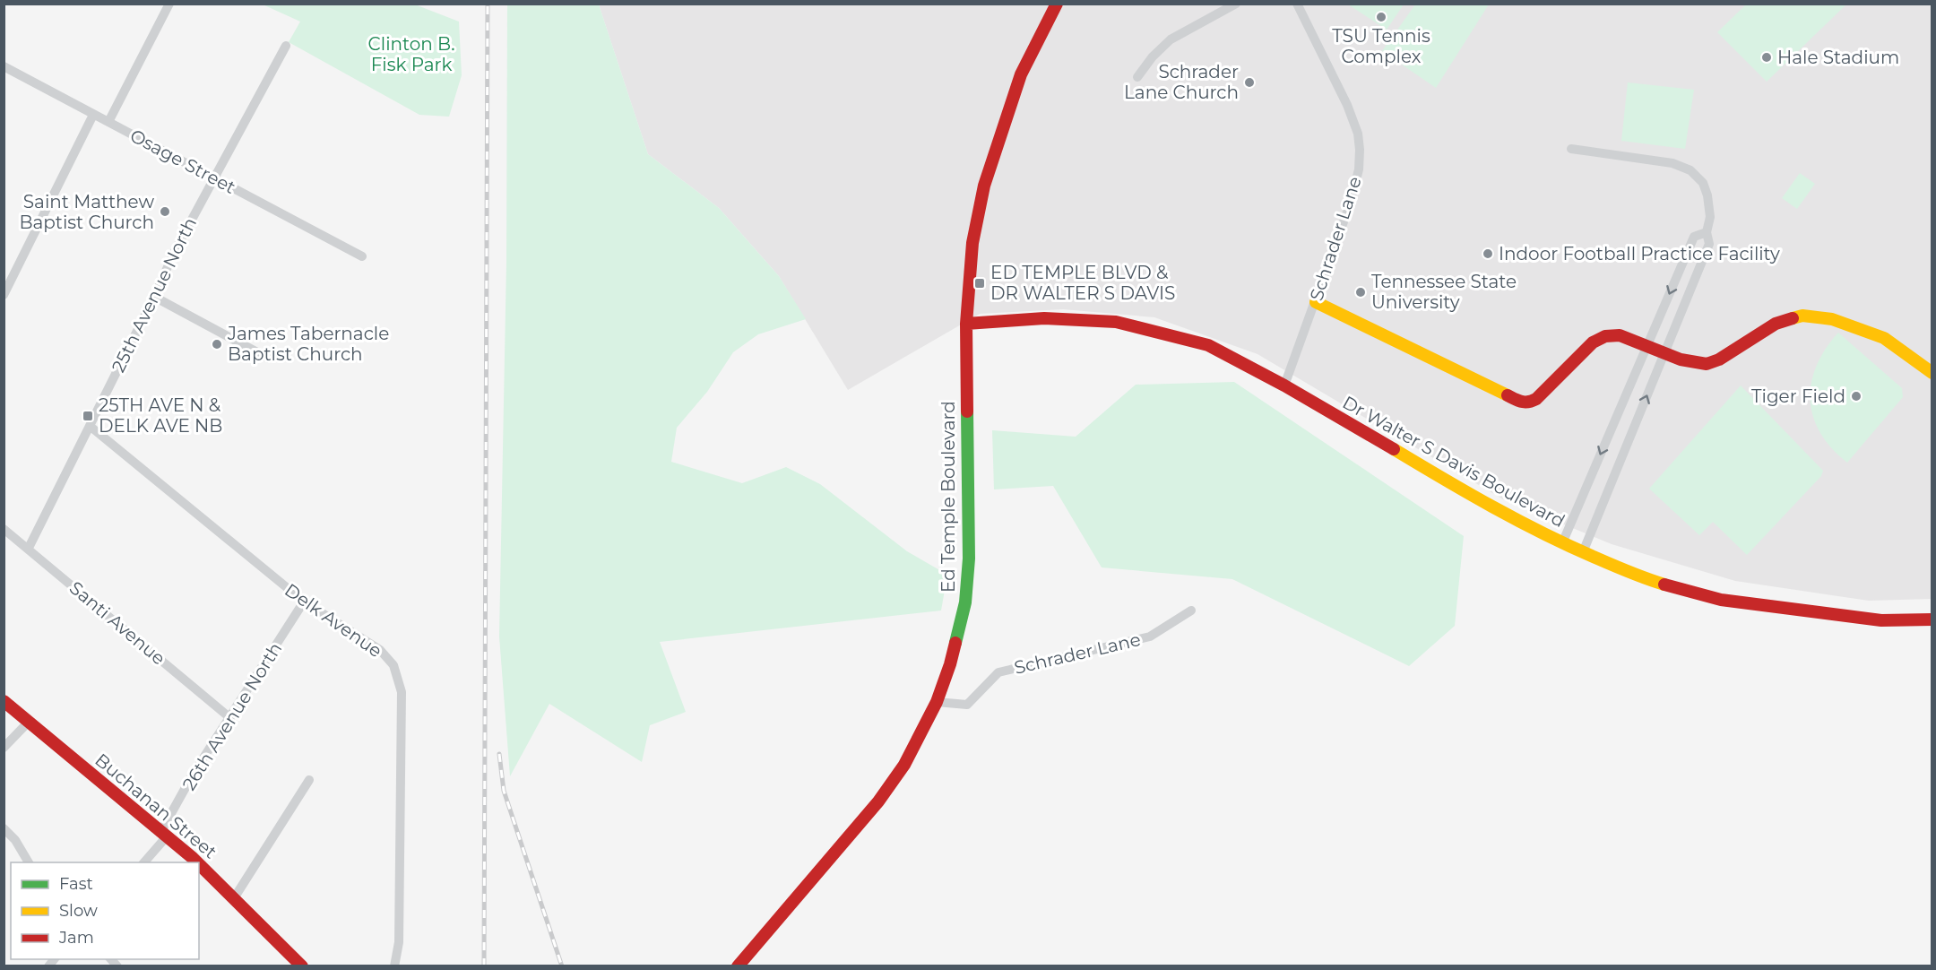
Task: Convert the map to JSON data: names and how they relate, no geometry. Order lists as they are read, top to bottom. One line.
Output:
{"streets":{"main road":["Dr Walter S Davis Boulevard","Ed Temple Boulevard","Buchanan Street"],"street":["Osage Street","Schrader Lane","25th Avenue North","Delk Avenue","Santi Avenue","26th Avenue North"]},"crossings":[["Osage Street","25th Avenue North"],["Schrader Lane","Dr Walter S Davis Boulevard"],["Schrader Lane","Ed Temple Boulevard"],["25th Avenue North","Delk Avenue"],["25th Avenue North","Santi Avenue"],["Dr Walter S Davis Boulevard","Ed Temple Boulevard"],["Delk Avenue","26th Avenue North"],["Santi Avenue","26th Avenue North"],["26th Avenue North","Buchanan Street"]],"parks":["Clinton B. Fisk Park"],"places":{"other":["TSU Tennis Complex","Hale Stadium","Schrader Lane Church","Saint Matthew Baptist Church","Indoor Football Practice Facility","Tennessee State University","James Tabernacle Baptist Church","Tiger Field"],"transit":["ED TEMPLE BLVD & DR WALTER S DAVIS","25TH AVE N & DELK AVE NB"]},"legend":["Fast","Slow","Jam"]}
